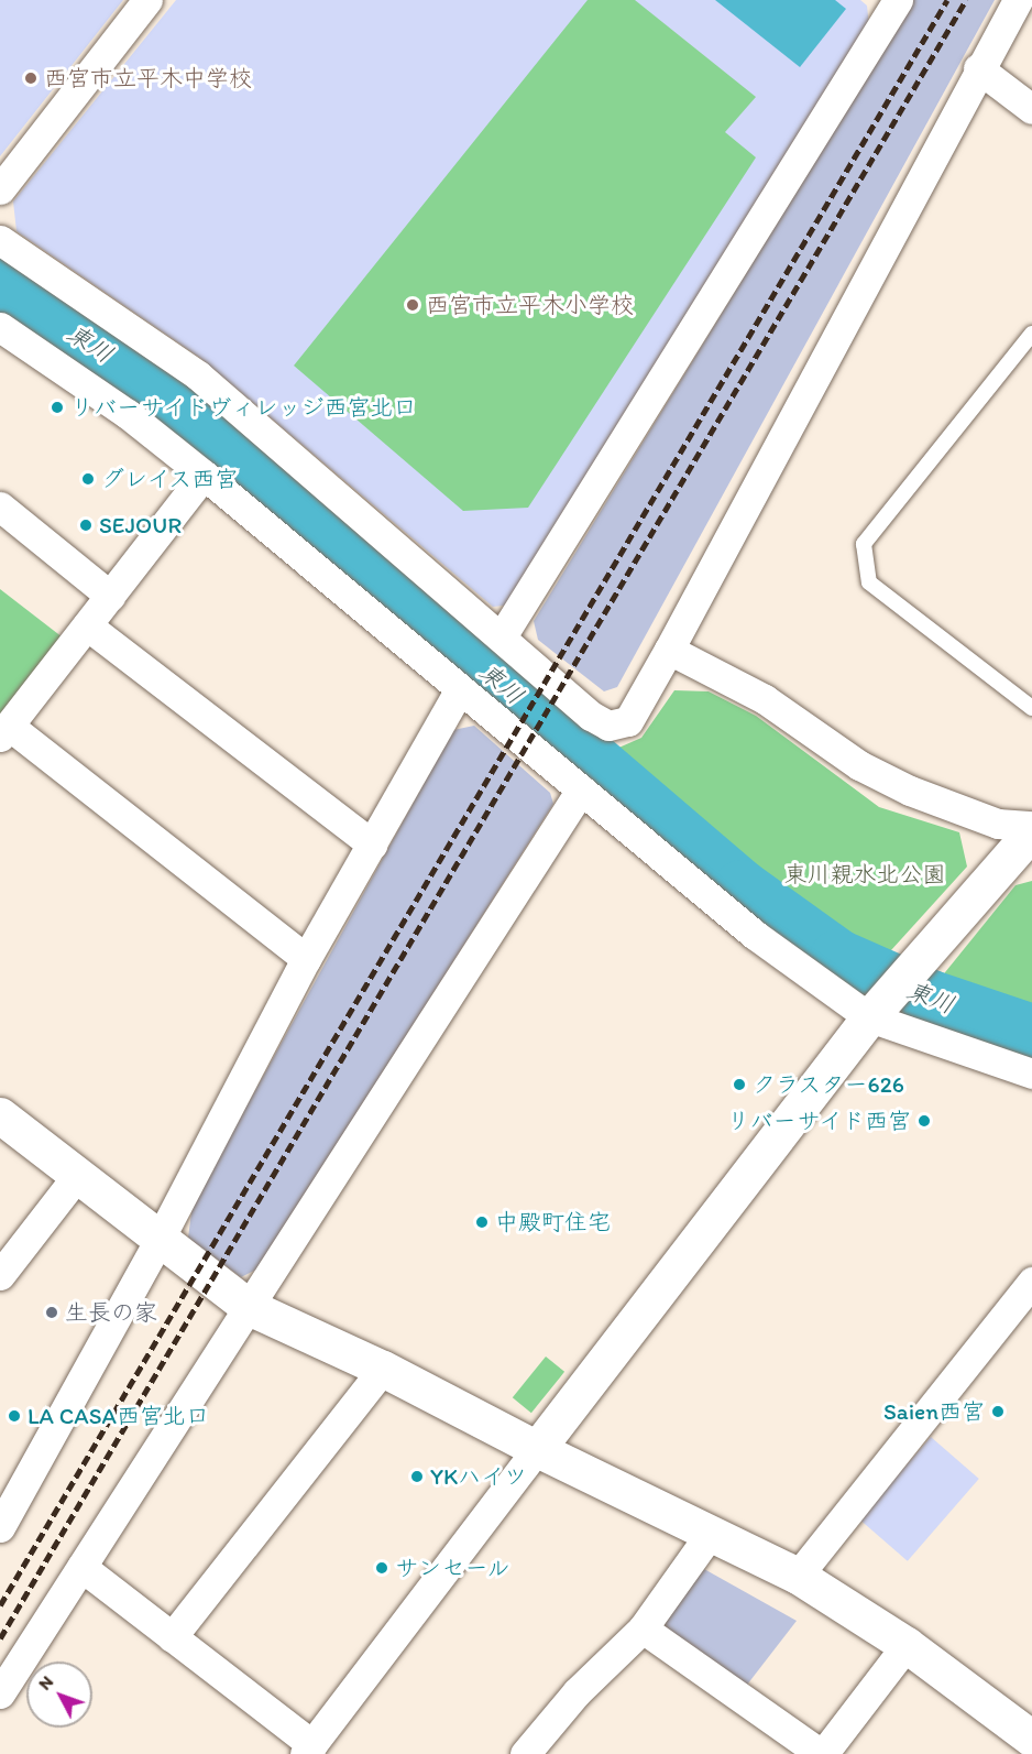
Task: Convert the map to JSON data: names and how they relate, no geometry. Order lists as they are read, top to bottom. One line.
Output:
{"water":["東川"],"parks":["東川親水北公園"],"places":["西宮市立平木中学校","西宮市立平木小学校","リバーサイドヴィレッジ西宮北口","グレイス西宮","SEJOUR","クラスター626","リバーサイド西宮","中殿町住宅","生長の家","Saien西宮","LA CASA西宮北口","YKハイツ","サンセール"],"north":"top left"}
